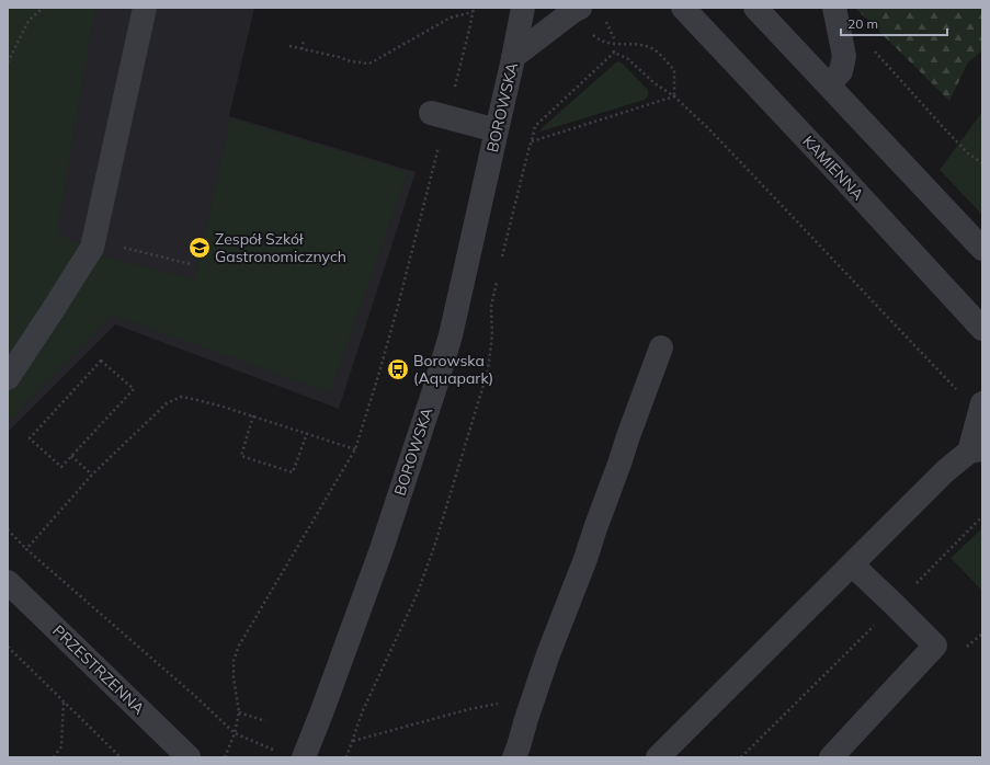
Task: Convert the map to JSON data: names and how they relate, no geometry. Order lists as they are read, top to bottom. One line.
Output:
{"streets":{"street":["BOROWSKA","KAMIENNA","PRZESTRZENNA"]},"places":{"school or university":["Zespół Szkół Gastronomicznych"],"bus stop":["Borowska (Aquapark)"]},"scale_bar":"20 m"}
